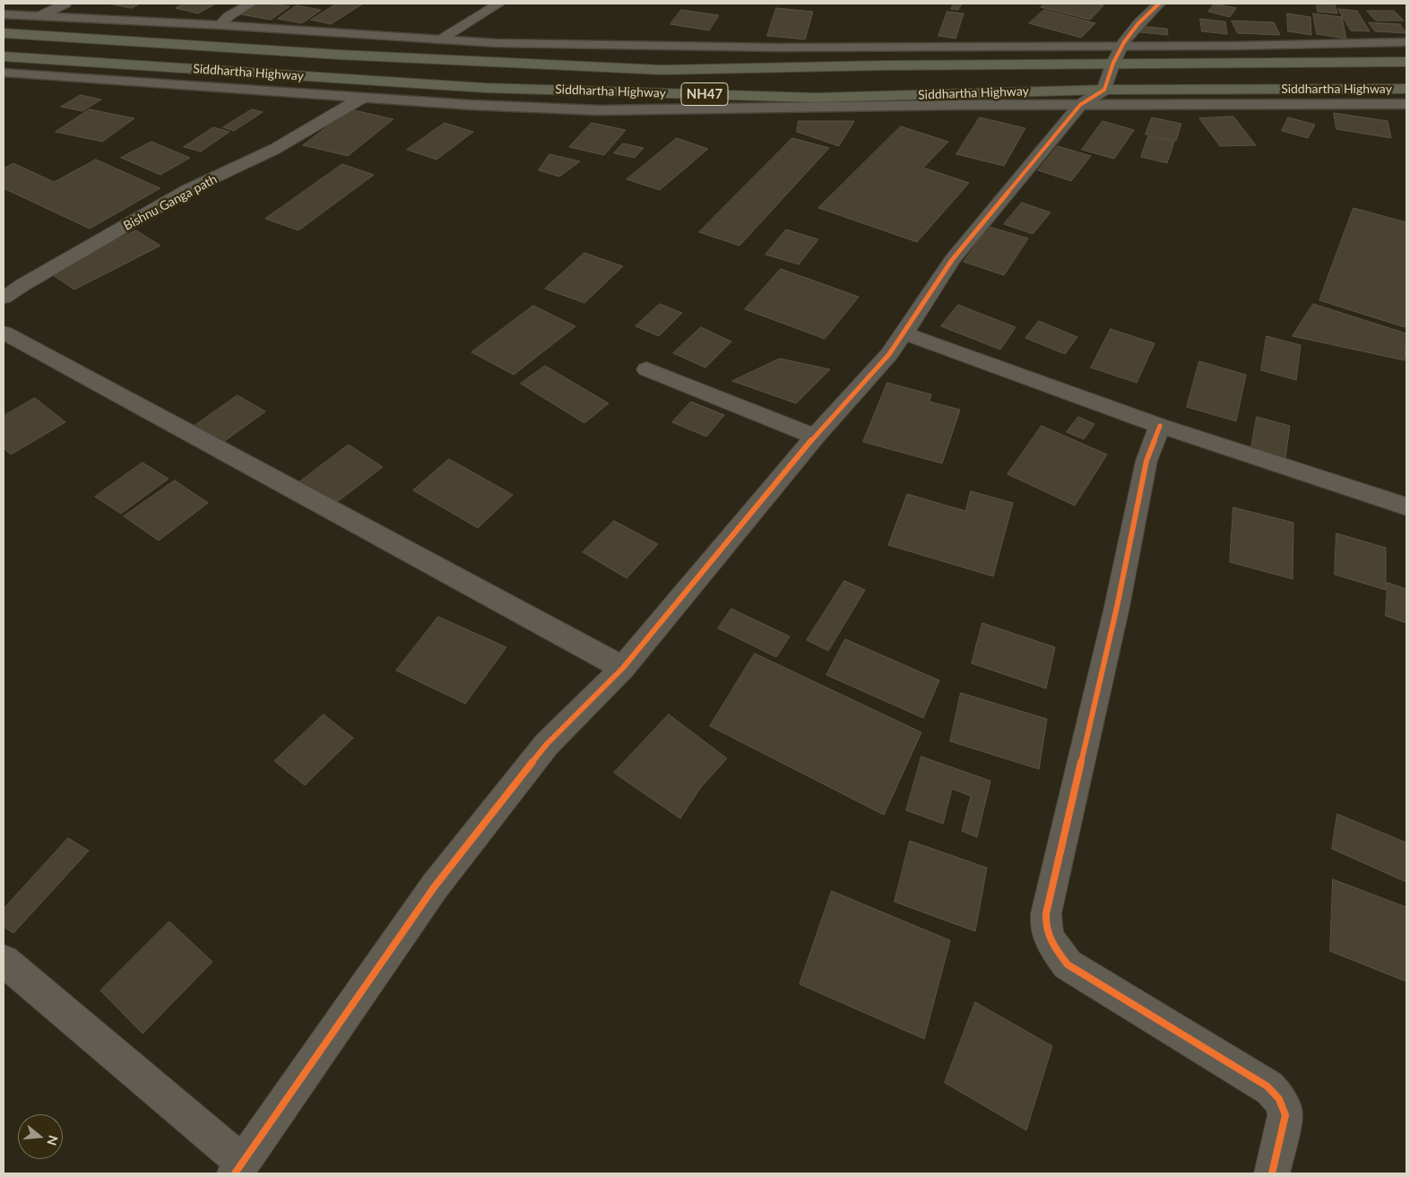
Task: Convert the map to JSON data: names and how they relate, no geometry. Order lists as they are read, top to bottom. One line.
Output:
{"streets":{"highway":["Siddhartha Highway","NH47"],"street":["Bishnu Ganga path"]},"north":"right"}
